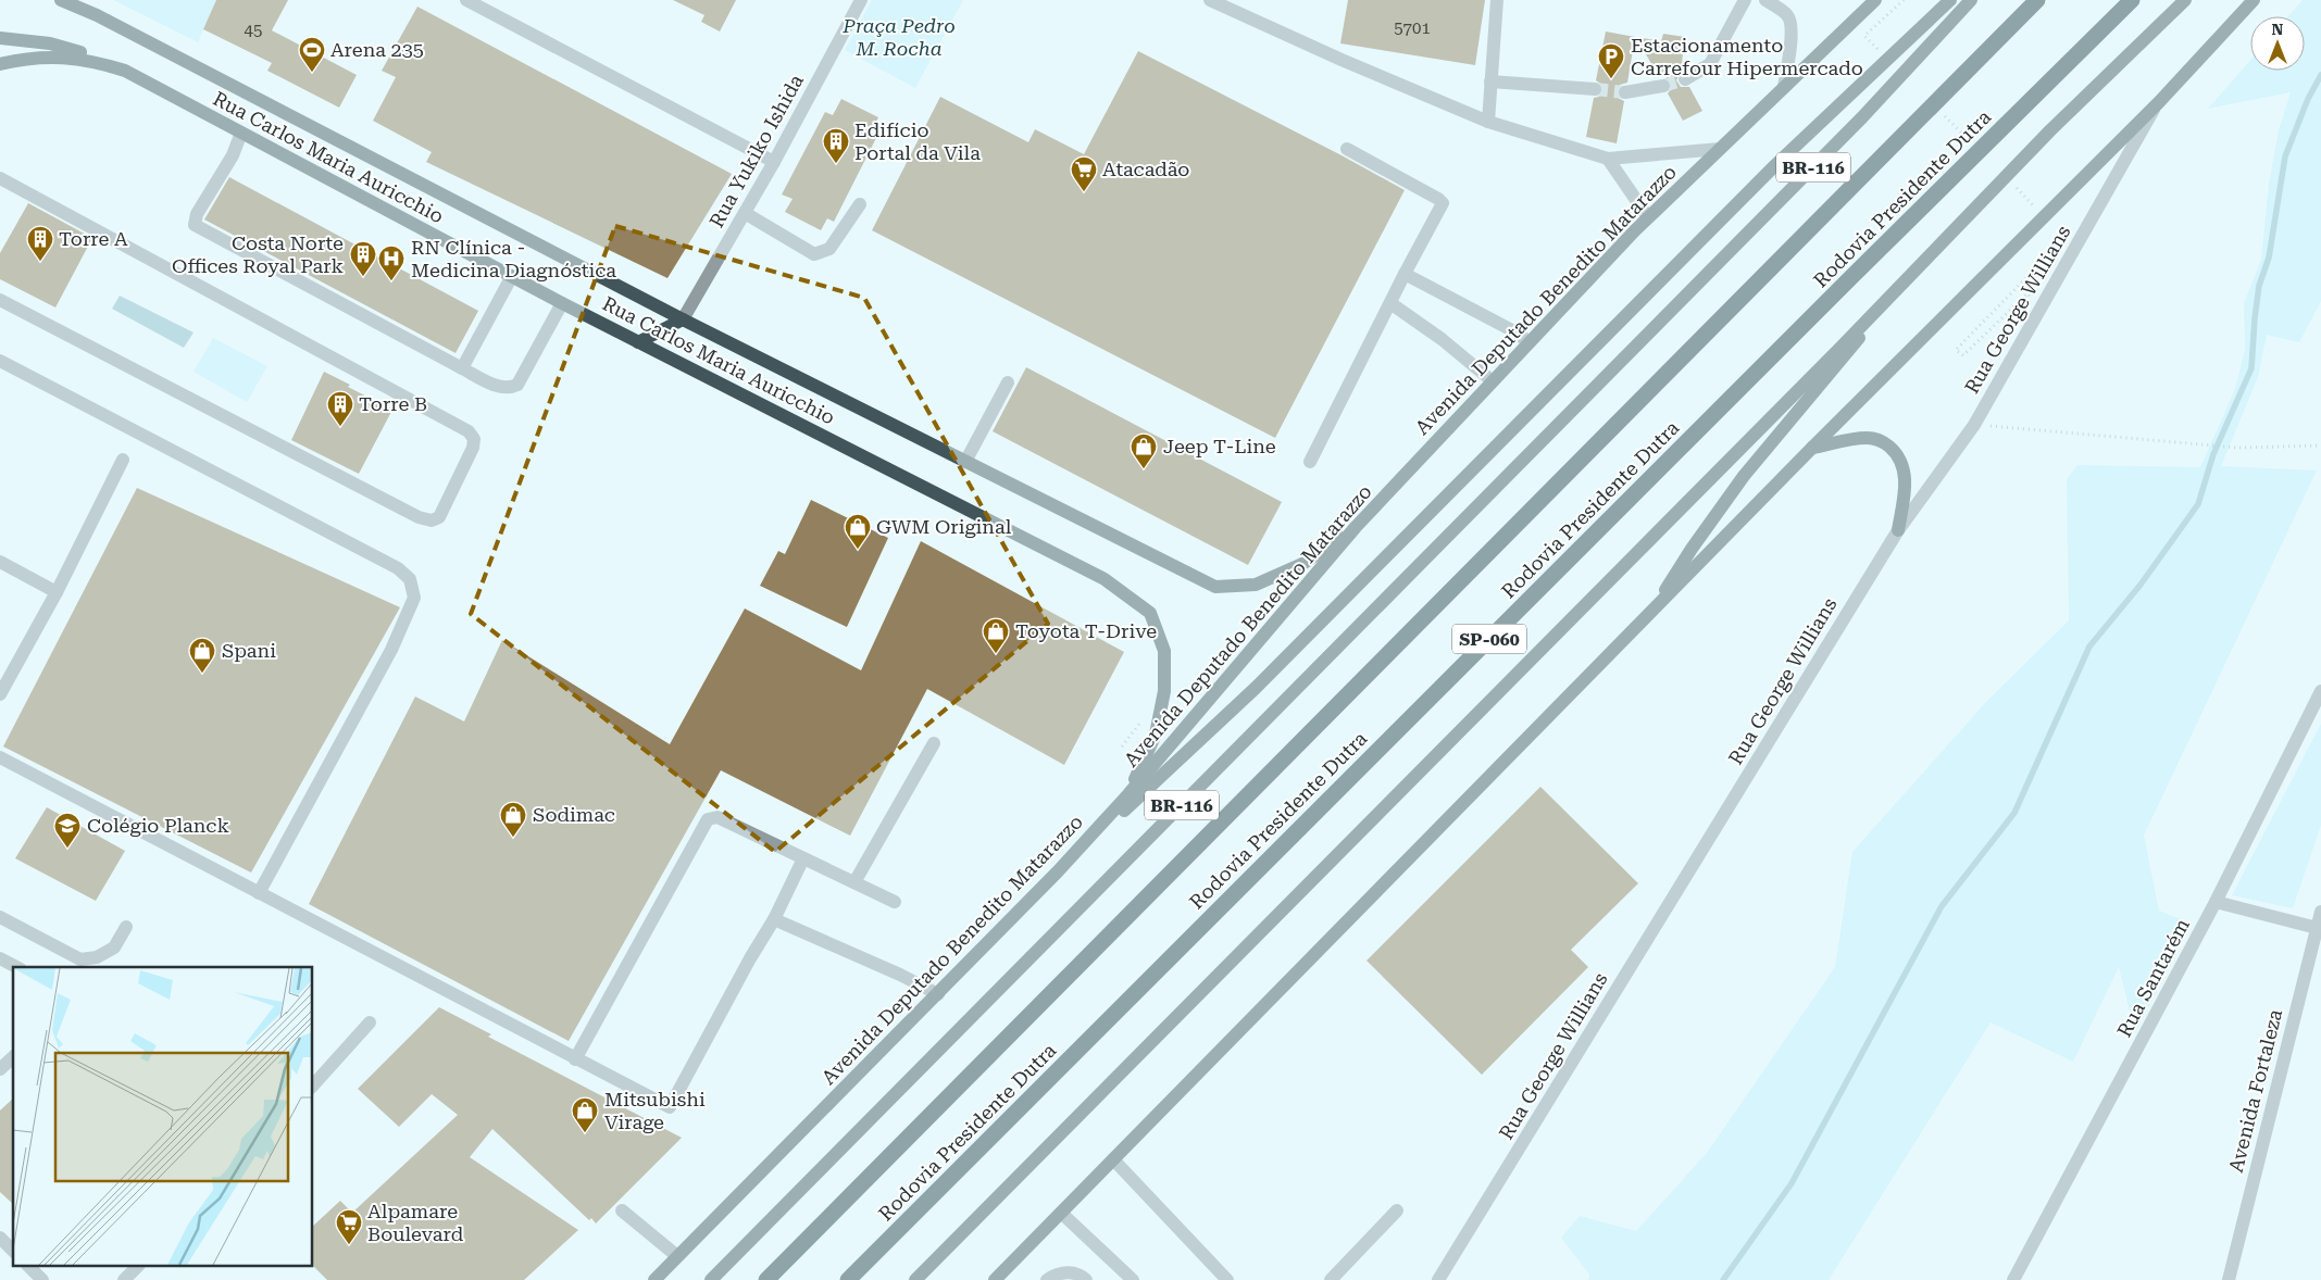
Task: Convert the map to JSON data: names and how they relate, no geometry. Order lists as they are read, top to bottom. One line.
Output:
{"streets":{"highway":["Rodovia Presidente Dutra","SP-060"],"main road":["Rua Carlos Maria Auricchio","BR-116","Avenida Deputado Benedito Matarazzo"],"street":["Rua Yukiko Ishida","Rua George Willians","Rua Santarém","Avenida Fortaleza"]},"crossings":[["Rua Yukiko Ishida","Rua Carlos Maria Auricchio"],["Rua Carlos Maria Auricchio","Avenida Deputado Benedito Matarazzo"]],"parks":["Praça Pedro M. Rocha"],"places":{"sports":["Arena 235"],"parking":["Estacionamento Carrefour Hipermercado"],"building":["Edifício Portal da Vila","Torre A","Costa Norte Offices Royal Park","Torre B"],"supermarket":["Atacadão","Alpamare Boulevard"],"hospital":["RN Clínica - Medicina Diagnóstica"],"shop":["Jeep T-Line","GWM Original","Toyota T-Drive","Spani","Sodimac","Mitsubishi Virage"],"school or university":["Colégio Planck"]},"house_numbers":["5701","45"],"north":"top"}
